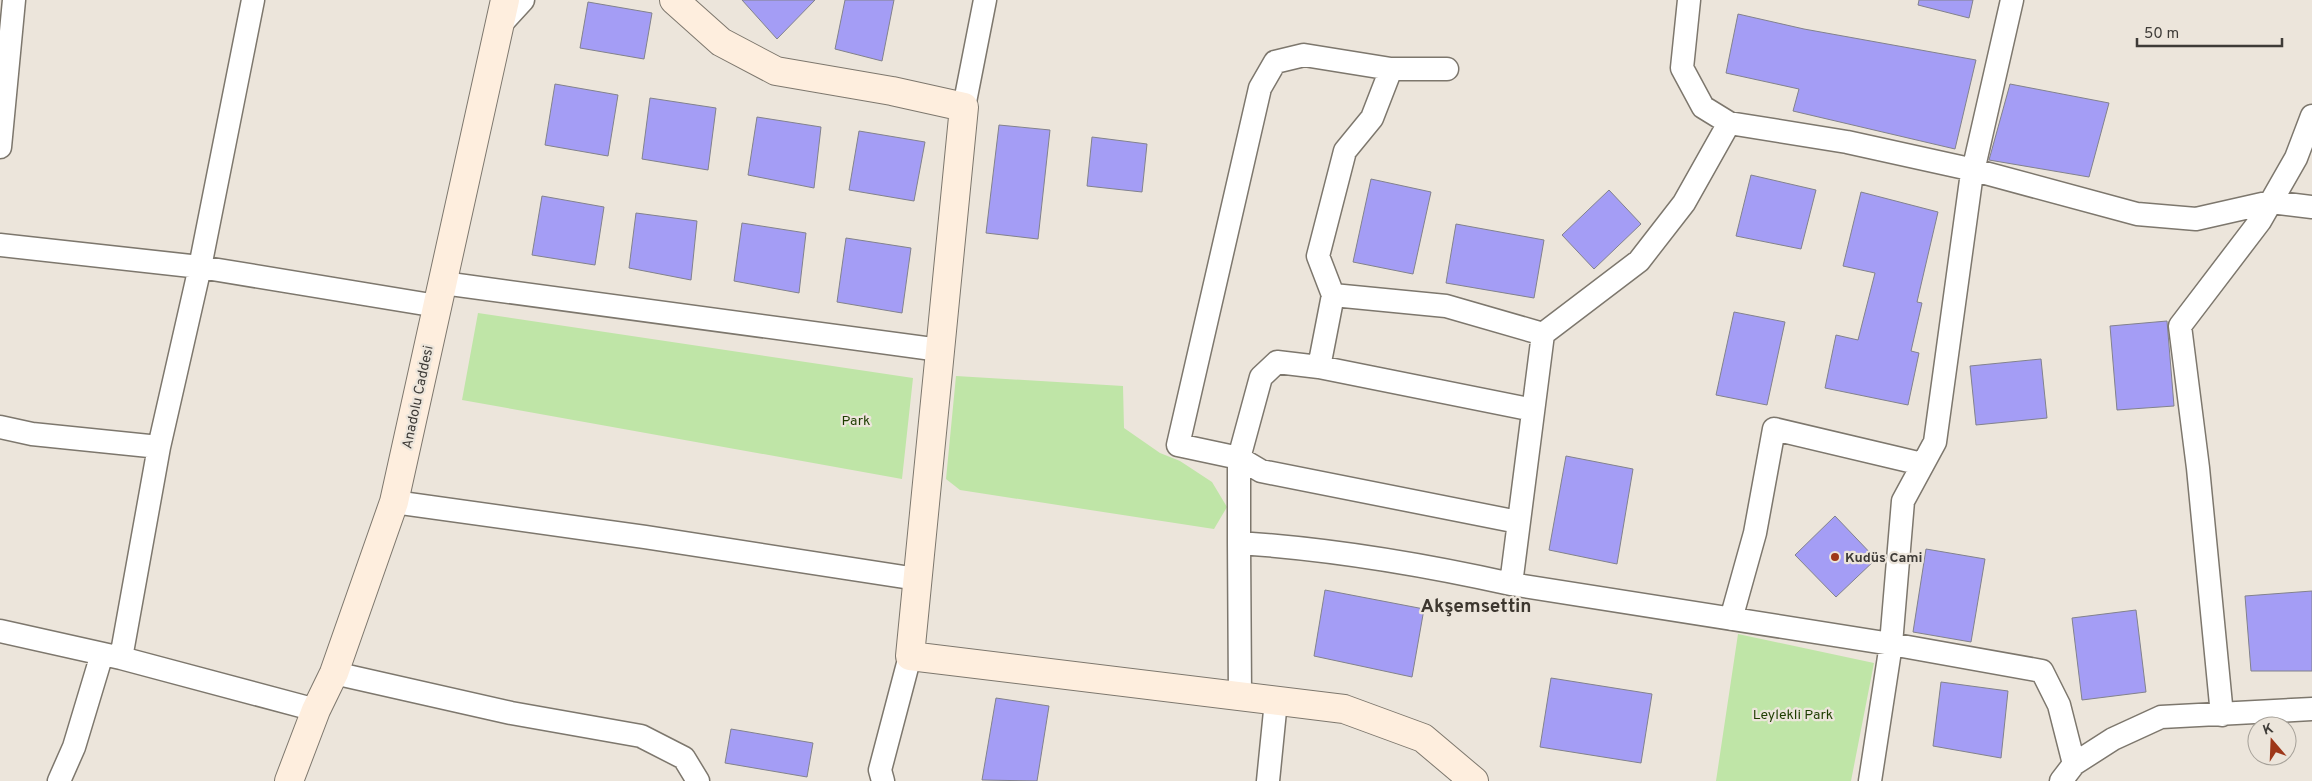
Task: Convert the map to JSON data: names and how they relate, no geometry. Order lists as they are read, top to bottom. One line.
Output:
{"streets":{"street":["Anadolu Caddesi"]},"districts":["Akşemsettin"],"parks":["Park","Leylekli Park"],"places":["Kudüs Cami"],"scale_bar":"50 m","north":"top"}
